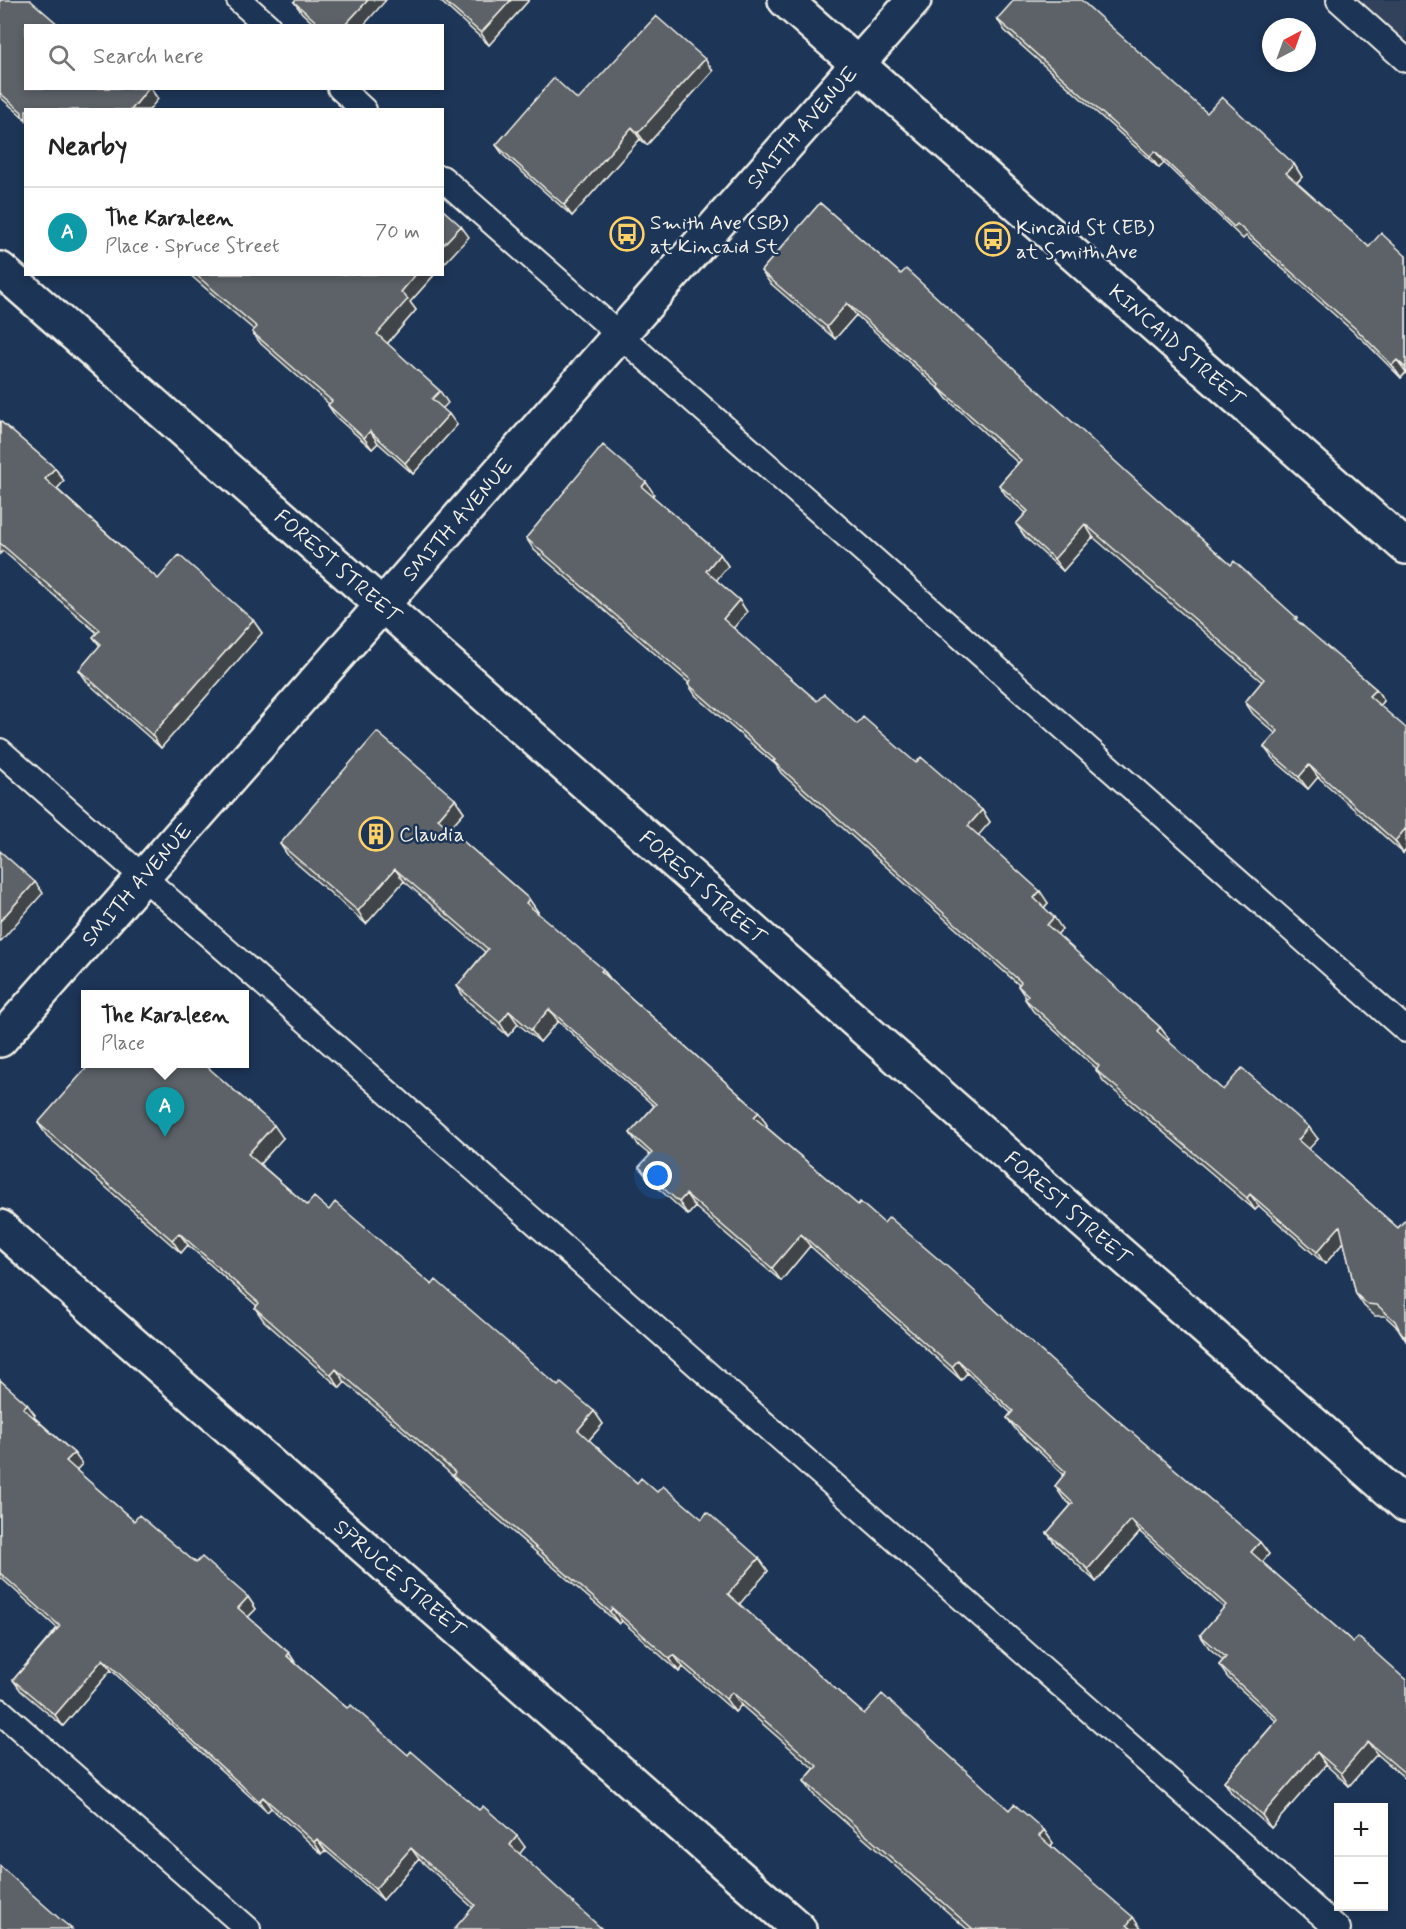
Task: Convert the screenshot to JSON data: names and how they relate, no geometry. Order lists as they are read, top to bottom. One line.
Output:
{"streets":{"street":["SMITH AVENUE","KINCAID STREET","FOREST STREET","SPRUCE STREET"]},"crossings":[["SMITH AVENUE","KINCAID STREET"],["SMITH AVENUE","FOREST STREET"]],"places":{"bus stop":["Smith Ave (SB) at Kincaid St","Kincaid St (EB) at Smith Ave"],"building":["Claudia"]},"north":"top right","page":{"search":"Search here","heading":"Nearby","list":[{"mark":"A","name":"The Karaleen","note":"Place · Spruce Street","value":"70 m"}],"popup":["The Karaleen","Place"],"pins":"A","map_buttons":["+","−"]}}
